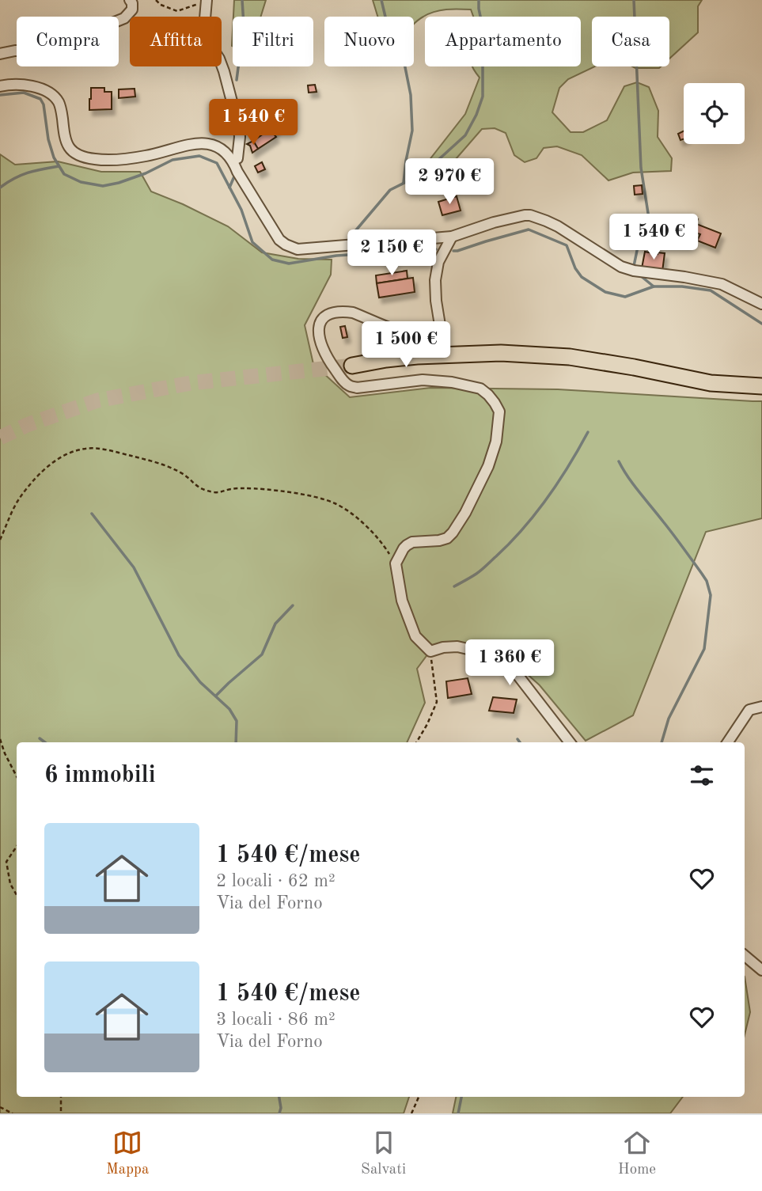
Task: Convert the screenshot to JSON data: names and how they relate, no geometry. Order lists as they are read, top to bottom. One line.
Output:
{"page":{"chip":["Compra","Affitta","Filtri","Nuovo","Appartamento","Casa"],"price":["1 540 €","2 970 €","1 540 €","2 150 €","1 500 €","1 360 €"],"heading":"6 immobili","list":[{"name":"1 540 €/mese","note":"2 locali · 62 m² · Via del Forno"},{"name":"1 540 €/mese","note":"3 locali · 86 m² · Via del Forno"}],"tabs":["Mappa","Salvati","Home"]}}
